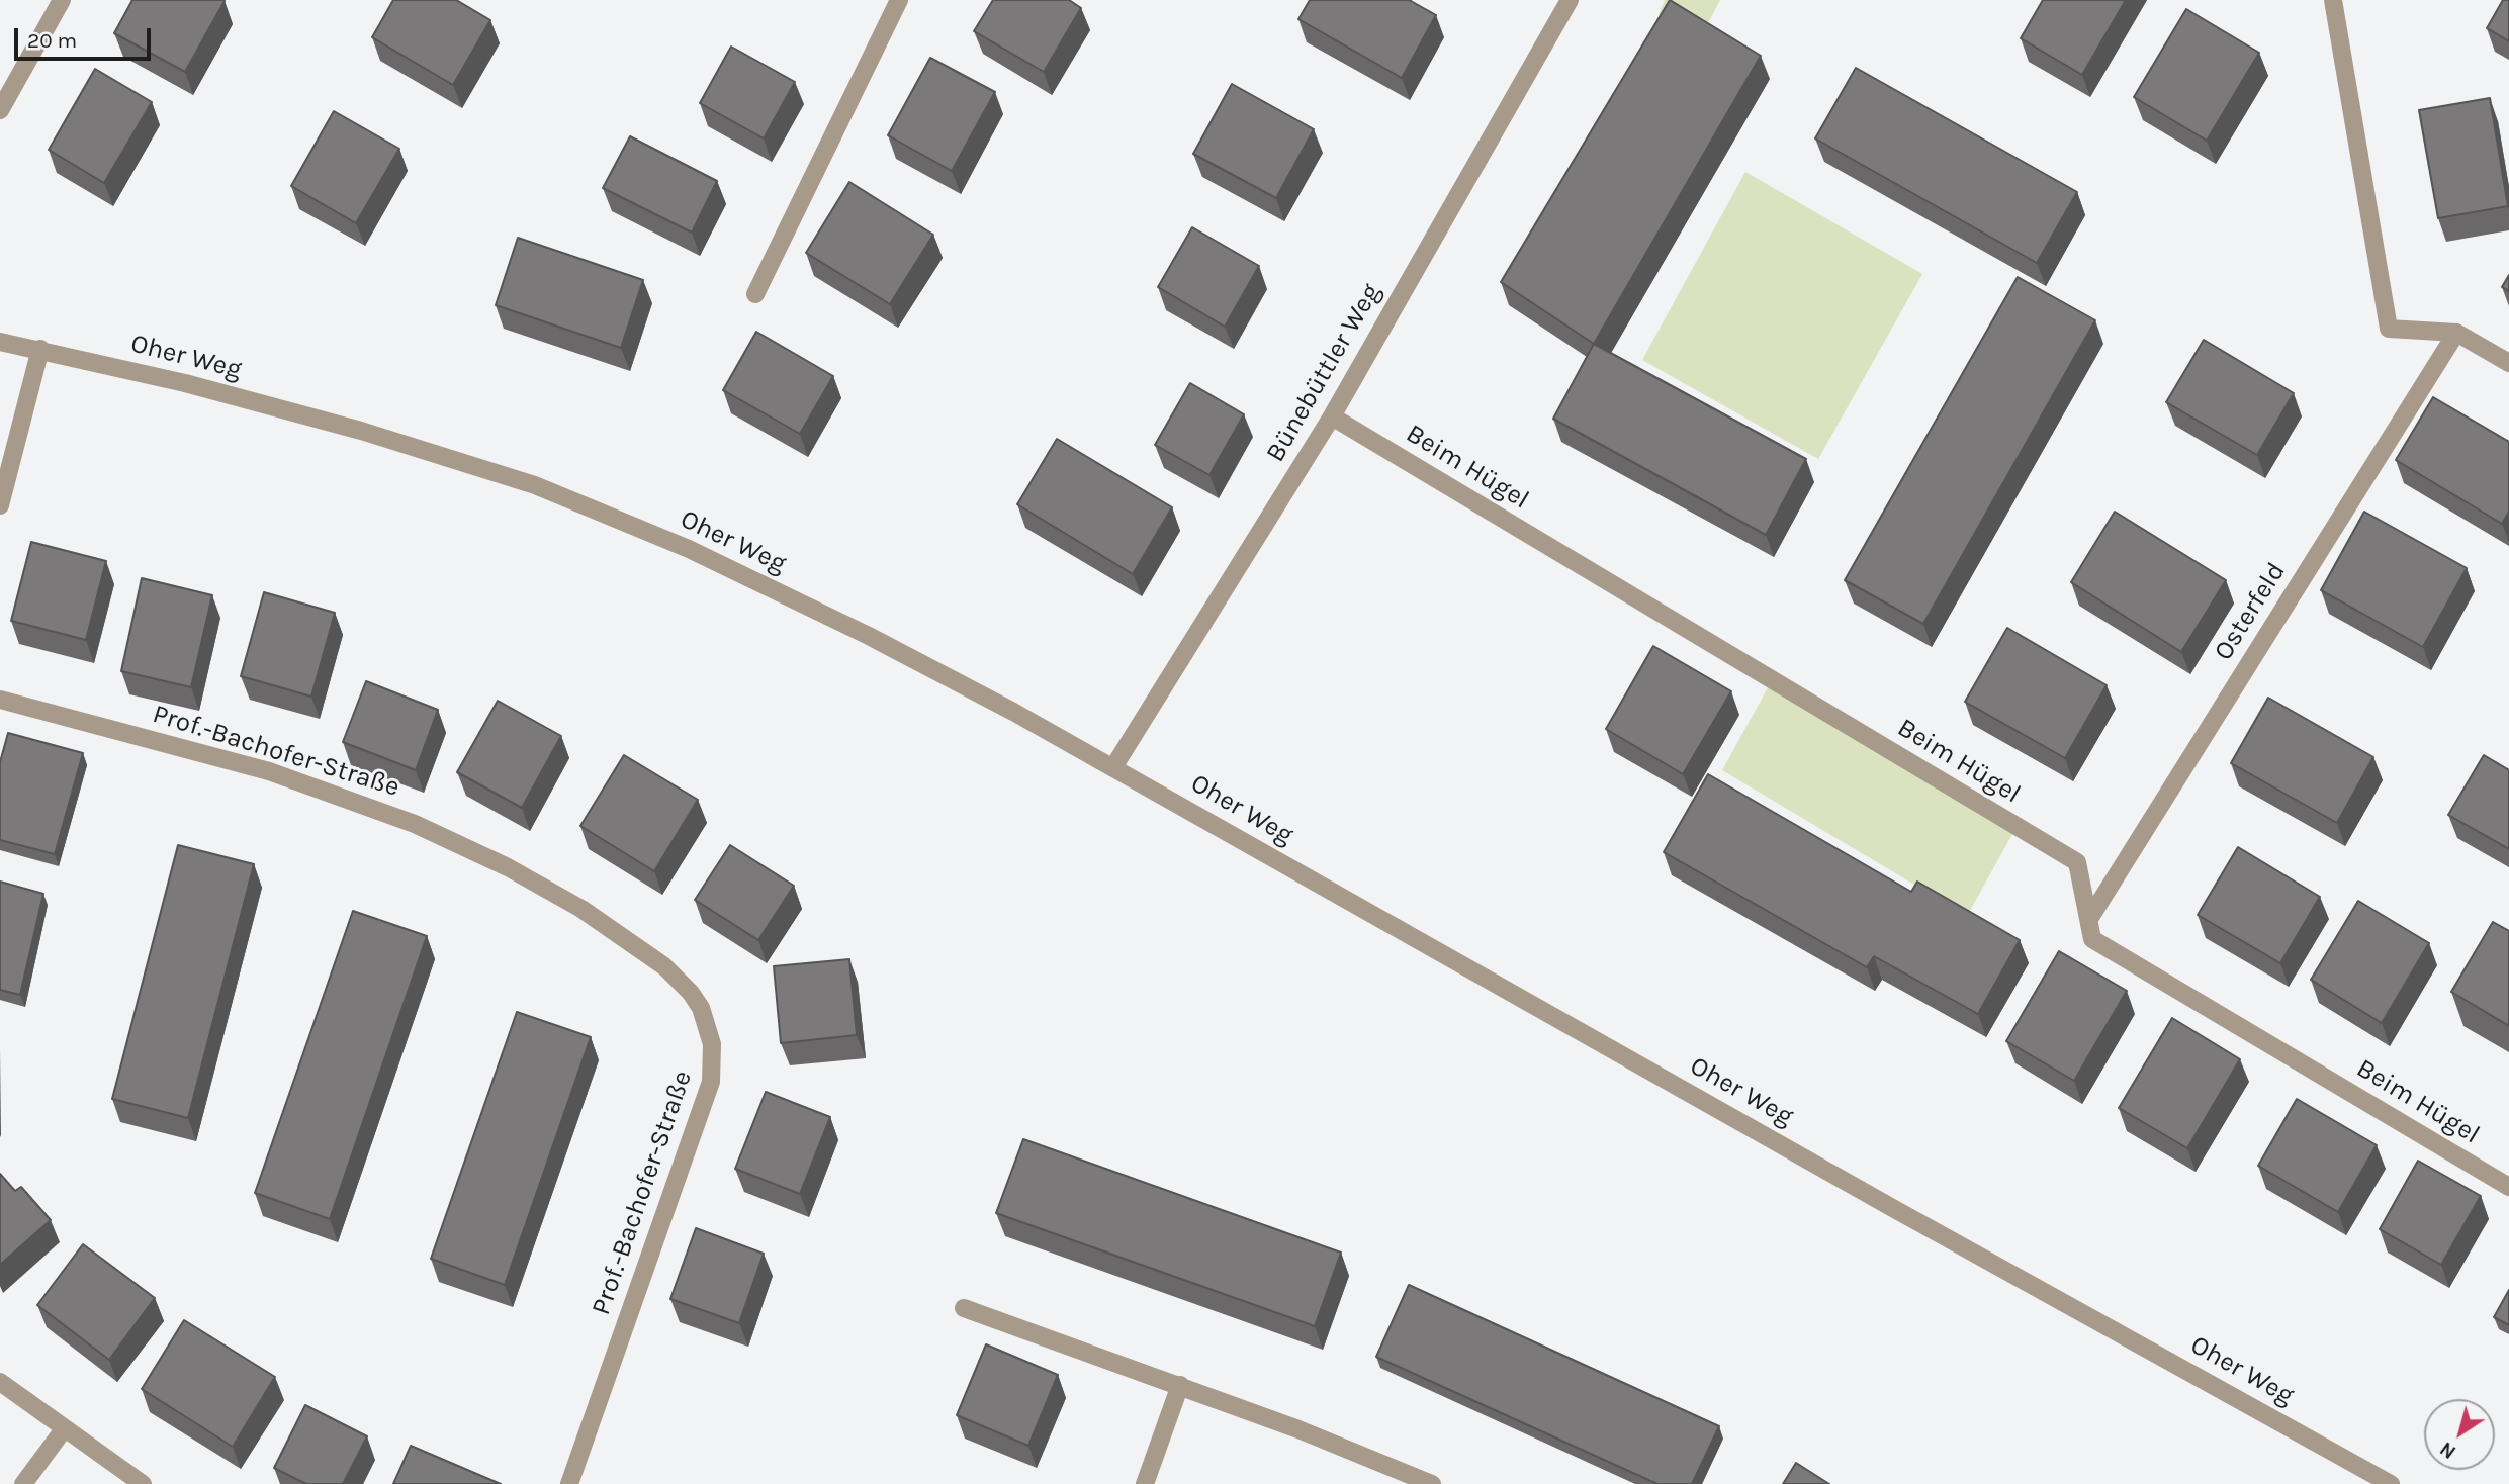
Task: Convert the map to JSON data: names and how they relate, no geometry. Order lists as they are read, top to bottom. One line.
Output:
{"streets":{"street":["Oher Weg","Bünebüttler Weg","Beim Hügel","Osterfeld","Prof.-Bachofer-Straße"]},"crossings":[["Oher Weg","Bünebüttler Weg"],["Bünebüttler Weg","Beim Hügel"],["Beim Hügel","Osterfeld"]],"scale_bar":"20 m","north":"bottom left"}
